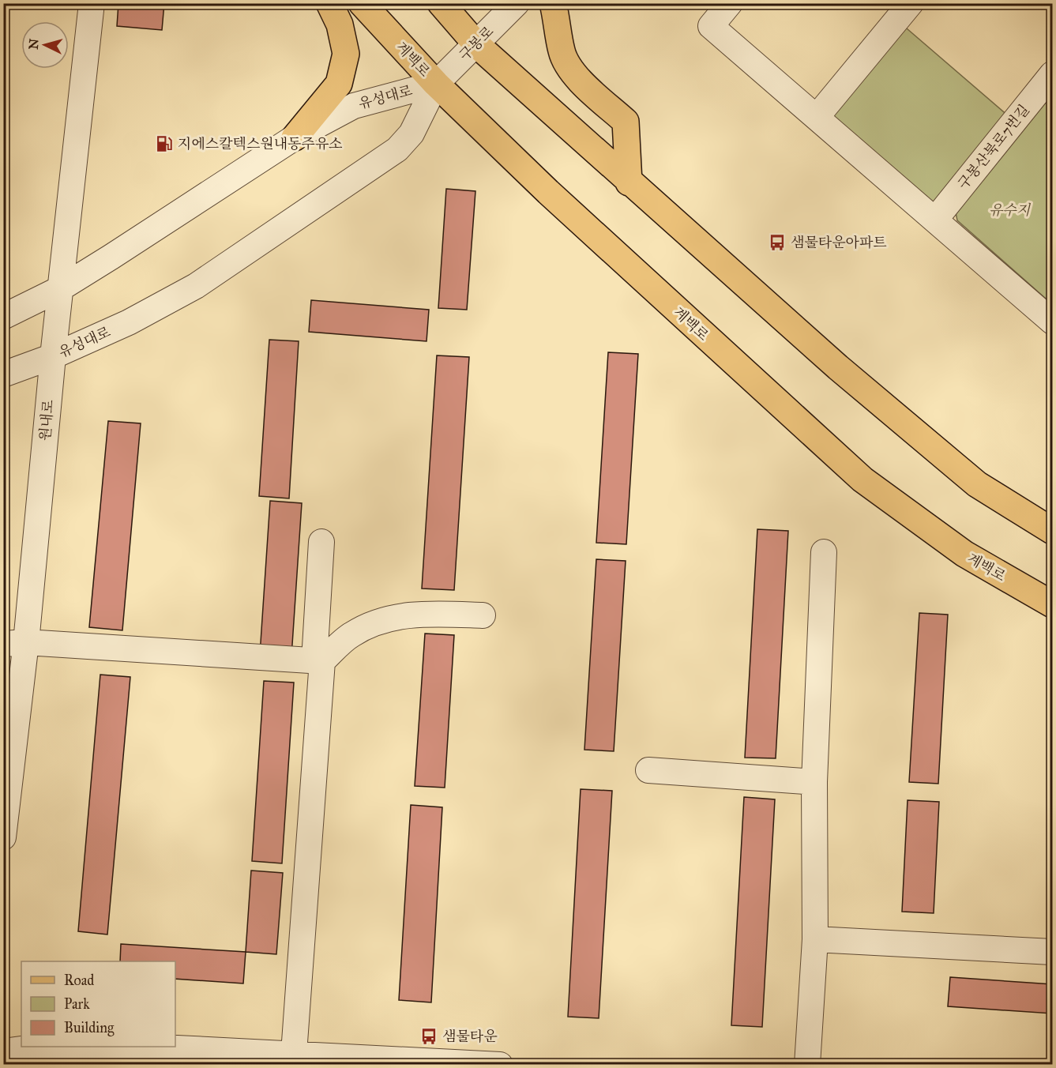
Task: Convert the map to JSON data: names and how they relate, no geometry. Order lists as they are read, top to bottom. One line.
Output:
{"streets":{"main road":["계백로"],"street":["구봉로","유성대로","구봉산북로7번길","원내로"]},"crossings":[["구봉로","계백로"],["구봉로","유성대로"],["계백로","유성대로"],["유성대로","원내로"]],"parks":["유수지"],"places":{"fuel station":["지에스칼텍스원내동주유소"],"bus stop":["샘물타운아파트","샘물타운"]},"legend":["Road","Park","Building"],"north":"left"}
